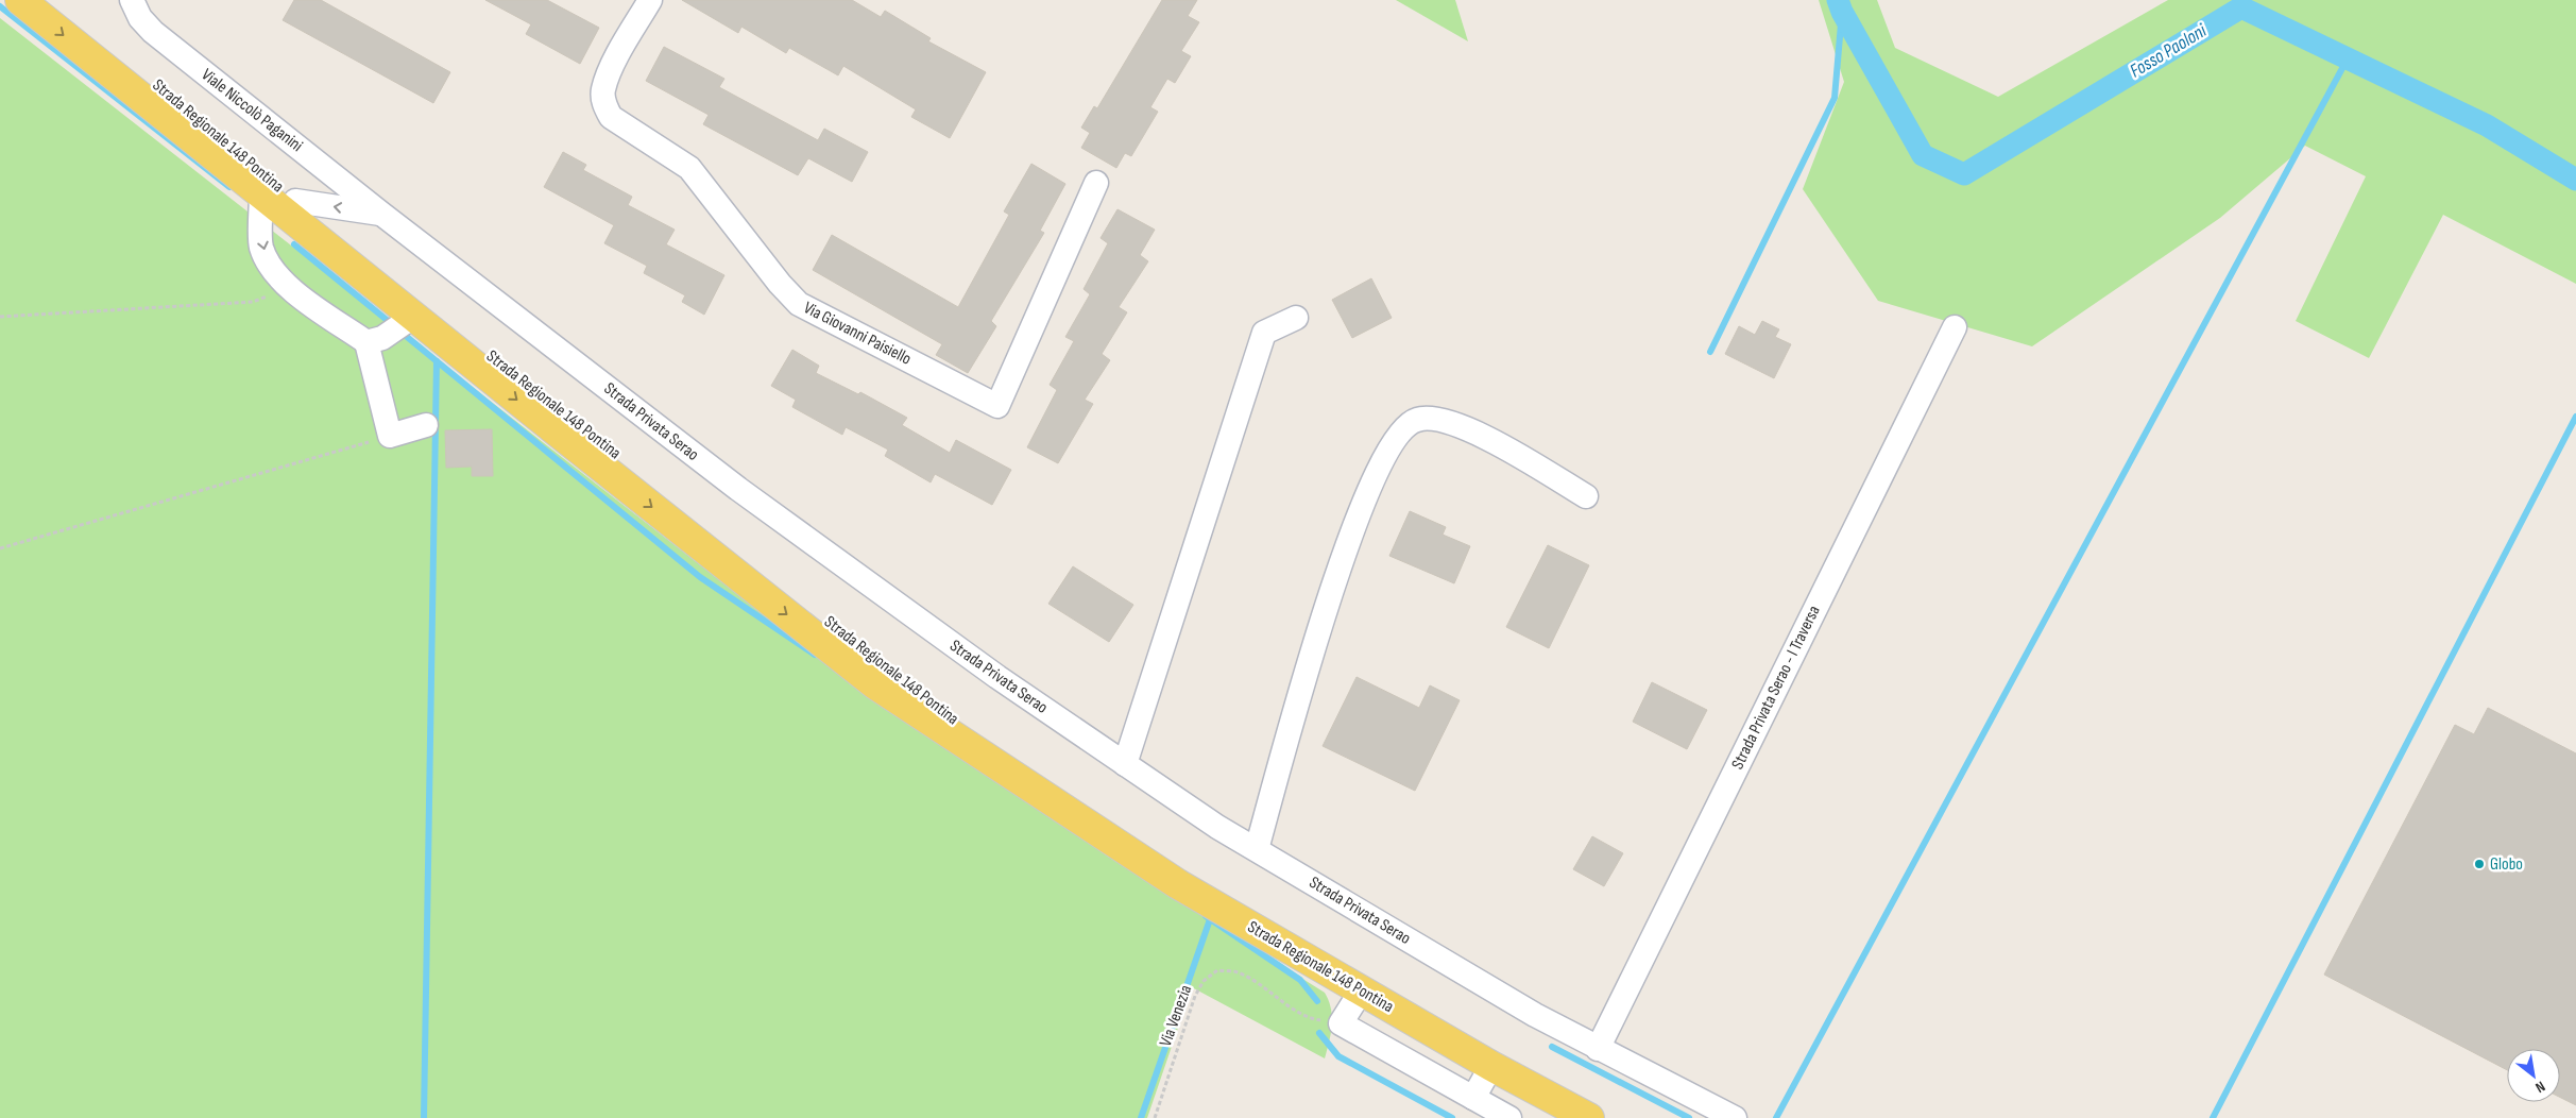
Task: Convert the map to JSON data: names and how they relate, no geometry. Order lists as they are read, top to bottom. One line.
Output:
{"streets":{"main road":["Strada Regionale 148 Pontina"],"street":["Viale Niccolò Paganini","Via Giovanni Paisiello","Strada Privata Serao","Strada Privata Serao - I Traversa"],"path":["Via Venezia"]},"crossings":[["Viale Niccolò Paganini","Strada Privata Serao"],["Strada Regionale 148 Pontina","Strada Privata Serao"],["Strada Privata Serao","Strada Privata Serao - I Traversa"]],"water":["Fosso Paoloni"],"places":["Globo"],"north":"bottom right"}
